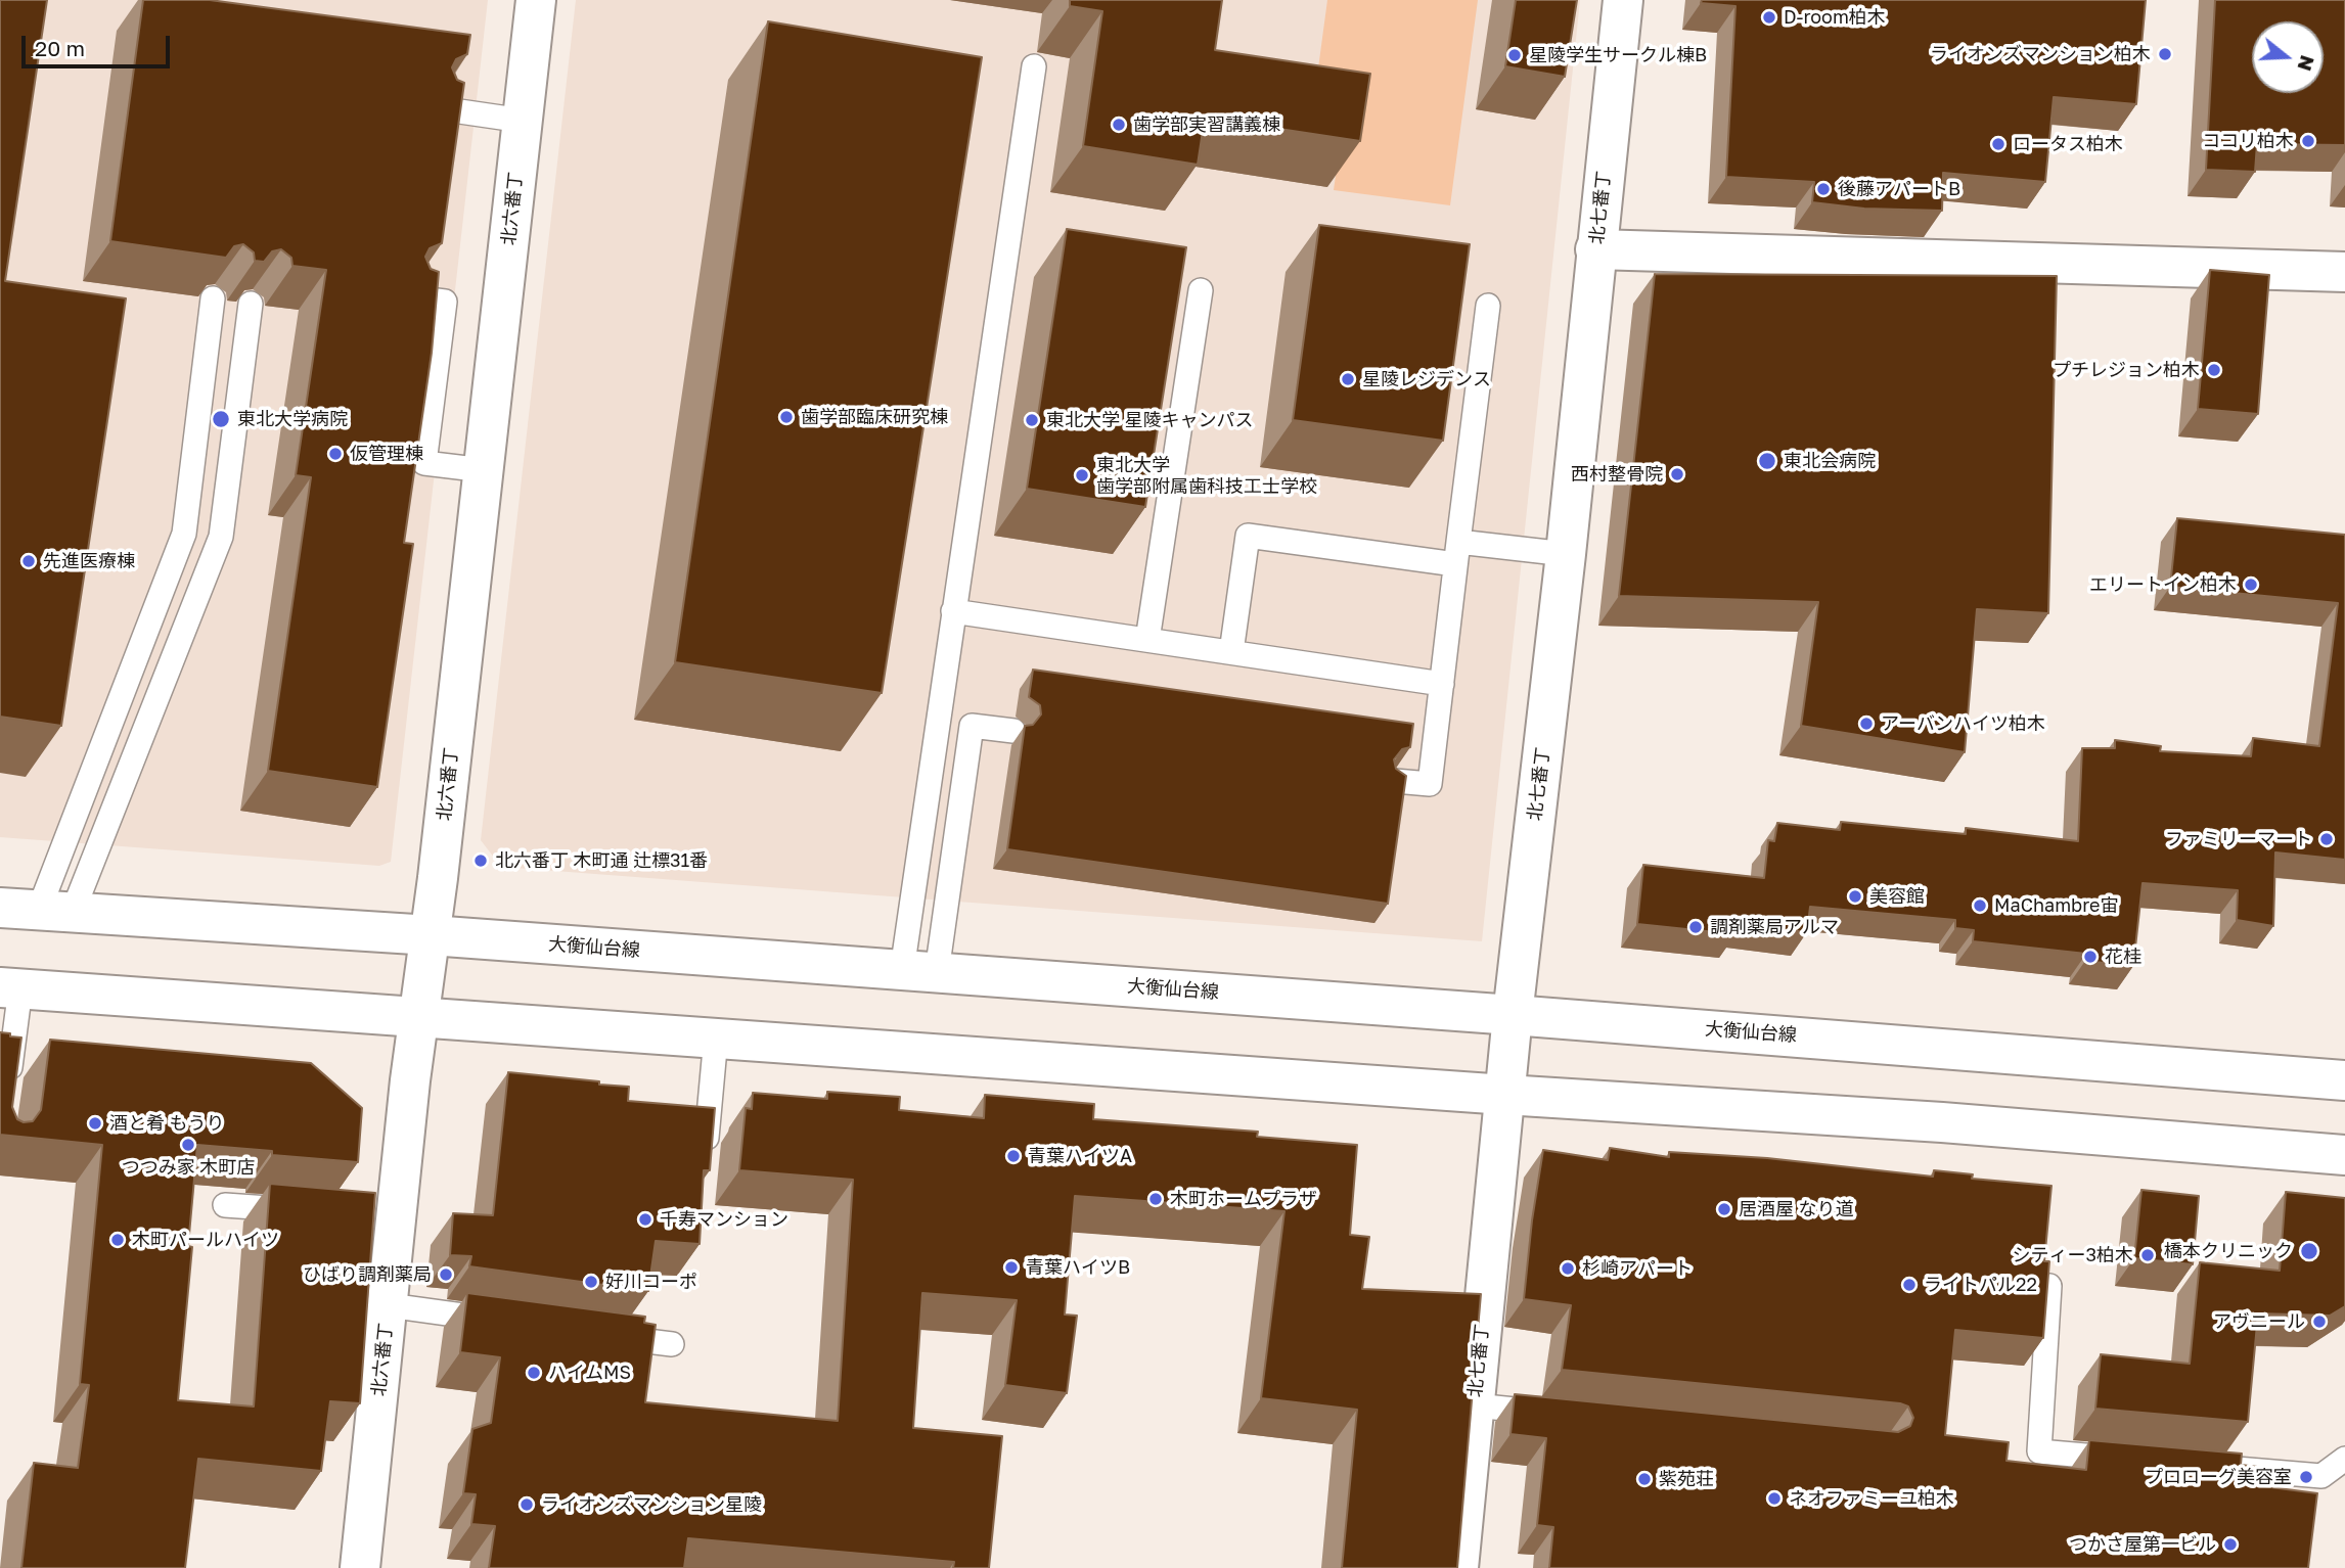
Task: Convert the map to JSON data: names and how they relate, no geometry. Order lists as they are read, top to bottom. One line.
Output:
{"streets":{"main road":["北七番丁","北六番丁","大衡仙台線"]},"crossings":[["北七番丁","大衡仙台線"],["北六番丁","大衡仙台線"]],"places":["D-room柏木","ライオンズマンション柏木","星陵学生サークル棟B","歯学部実習講義棟","ココリ柏木","ロータス柏木","後藤アパートB","プチレジョン柏木","星陵レジデンス","歯学部臨床研究棟","東北大学病院","東北大学 星陵キャンパス","仮管理棟","東北会病院","西村整骨院","東北大学 歯学部附属歯科技工士学校","先進医療棟","エリートイン柏木","アーバンハイツ柏木","ファミリーマート","北六番丁 木町通 辻標31番","美容館","MaChambre宙","調剤薬局アルマ","花桂","酒と肴 もうり","つつみ家 木町店","青葉ハイツA","木町ホームプラザ","居酒屋 なり道","千寿マンション","木町パールハイツ","橋本クリニック","シティー3柏木","青葉ハイツB","杉崎アパート","ひばり調剤薬局","好川コーポ","ライトパル22","アヴニール","ハイムMS","プロローグ美容室","紫苑荘","ネオファミーユ柏木","ライオンズマンション星陵","つかさ屋第一ビル"],"scale_bar":"20 m","north":"right"}
